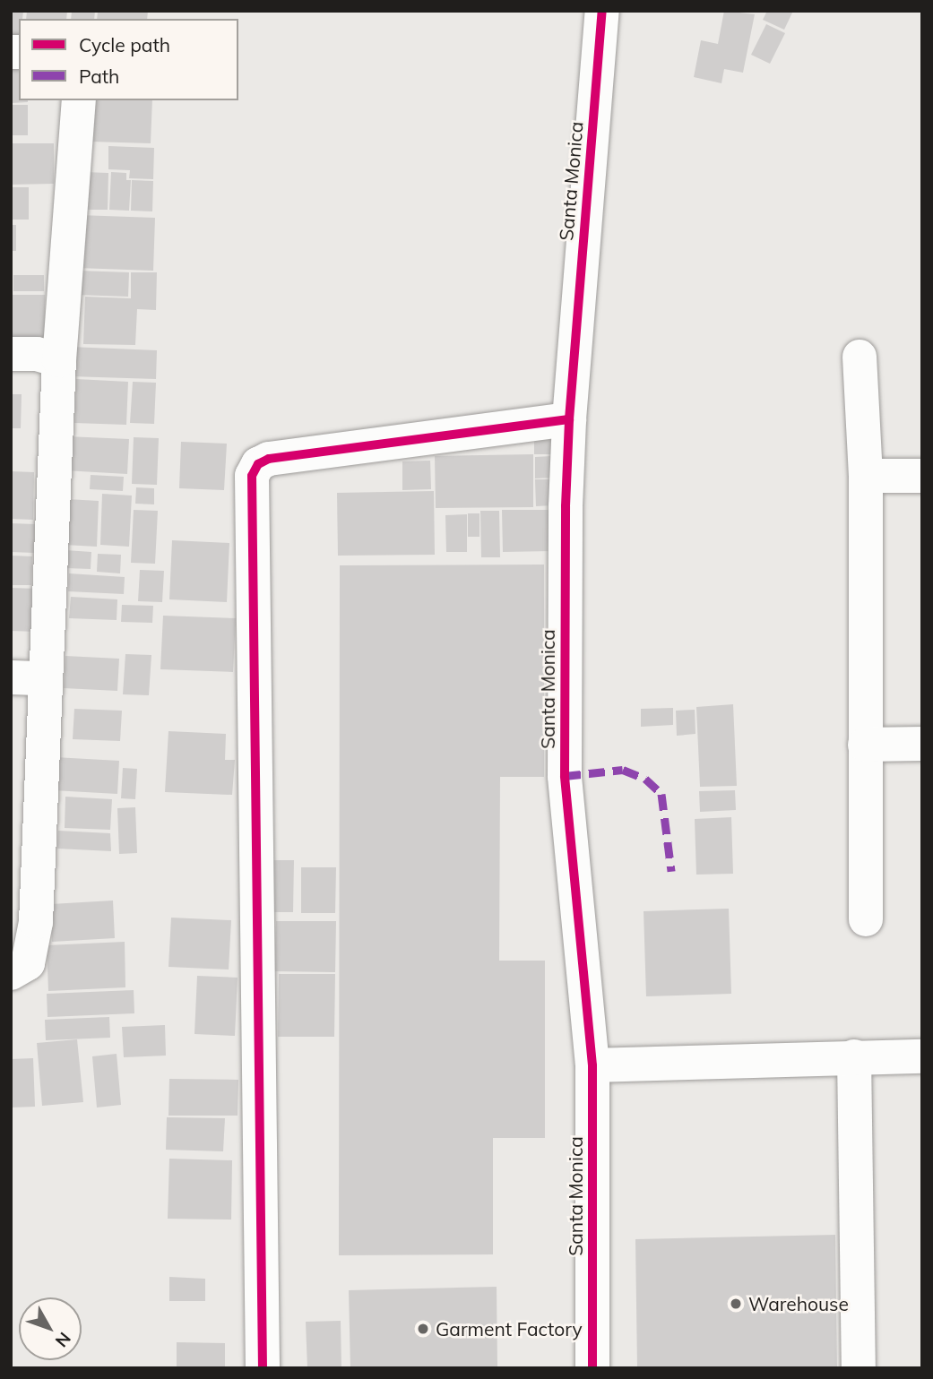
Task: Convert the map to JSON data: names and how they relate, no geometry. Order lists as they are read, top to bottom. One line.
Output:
{"streets":{"street":["Santa Monica"]},"places":["Warehouse","Garment Factory"],"legend":["Cycle path","Path"],"north":"bottom right"}
